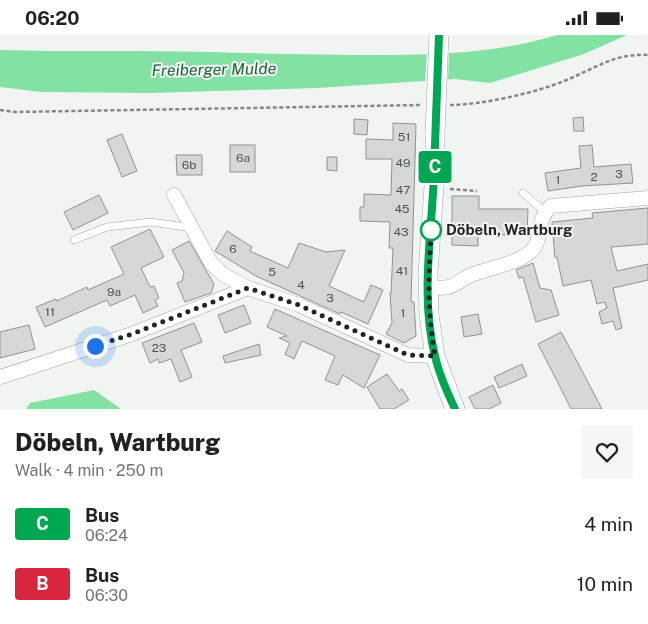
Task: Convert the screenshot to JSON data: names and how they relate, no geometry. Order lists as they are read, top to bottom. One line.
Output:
{"water":["Freiberger Mulde"],"places":["Döbeln, Wartburg"],"lines":["bus line C"],"house_numbers":["51","6a","49","6b","3","2","1","47","45","43","6","41","5","4","9a","3","11","1","23"],"page":{"status":"06:20","on_map":"C","heading":["Döbeln, Wartburg","Walk · 4 min · 250 m"],"list":[{"mark":"C","name":"Bus","note":"06:24","value":"4 min"},{"mark":"B","name":"Bus","note":"06:30","value":"10 min"}]}}
